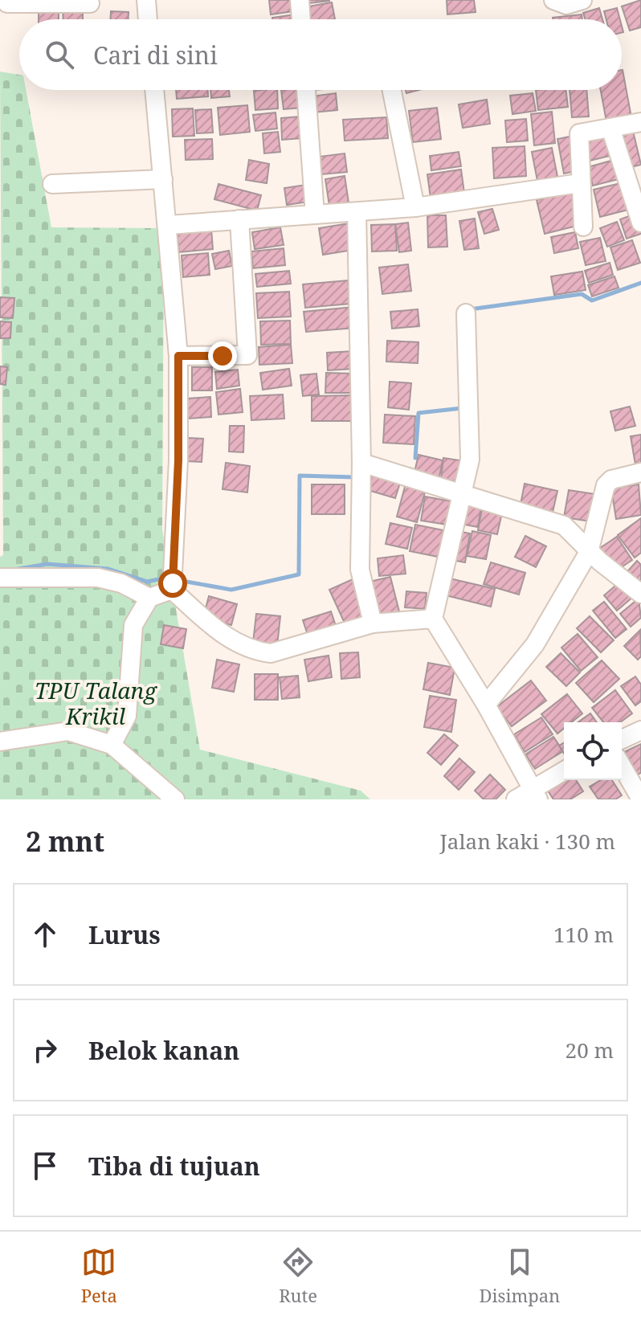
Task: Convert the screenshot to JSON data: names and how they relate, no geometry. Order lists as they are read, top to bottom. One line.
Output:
{"parks":["TPU Talang Krikil"],"page":{"search":"Cari di sini","heading":["2 mnt","Jalan kaki · 130 m"],"list":[["Lurus","110 m"],["Belok kanan","20 m"],"Tiba di tujuan"],"nav":["Peta","Rute","Disimpan"]}}
